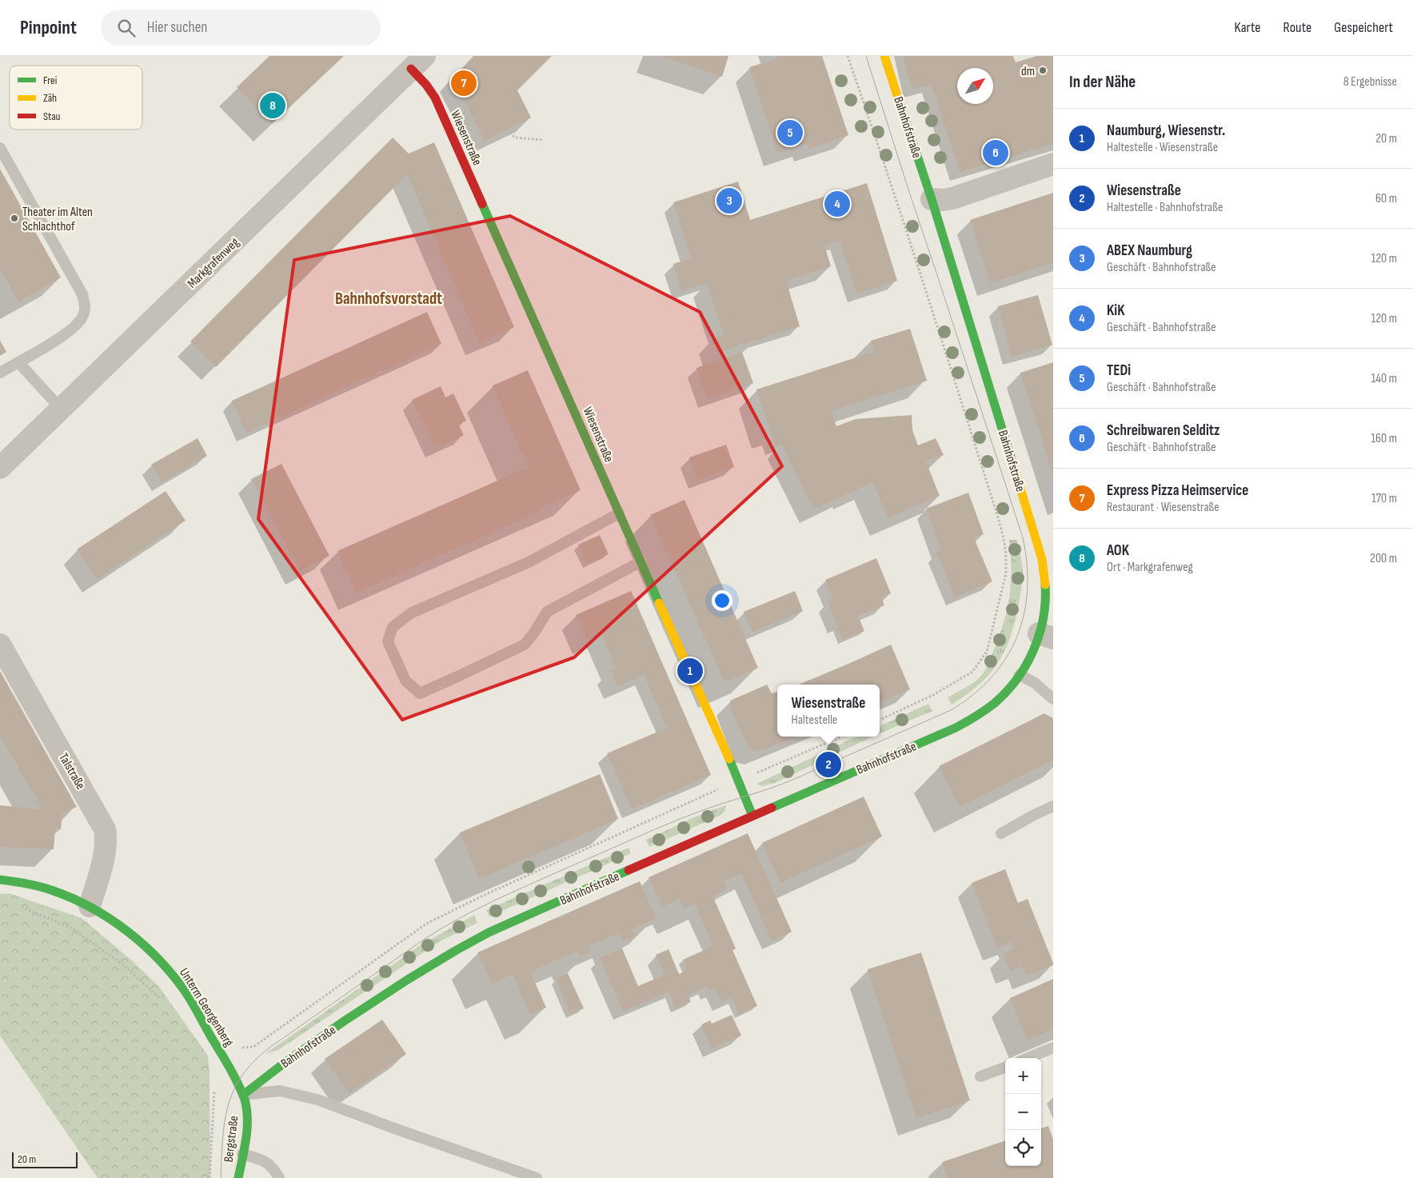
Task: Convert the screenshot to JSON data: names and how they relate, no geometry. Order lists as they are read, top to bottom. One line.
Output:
{"streets":{"street":["Bahnhofstraße","Wiesenstraße","Markgrafenweg","Talstraße","Unterm Georgenberg","Bergstraße"]},"crossings":[["Bahnhofstraße","Wiesenstraße"],["Bahnhofstraße","Bergstraße"],["Wiesenstraße","Markgrafenweg"],["Talstraße","Unterm Georgenberg"],["Unterm Georgenberg","Bergstraße"]],"districts":["Bahnhofsvorstadt"],"places":["dm","Theater im Alten Schlachthof"],"legend":["Frei","Zäh","Stau"],"scale_bar":"20 m","north":"top right","page":{"header":"Pinpoint","search":"Hier suchen","nav":["Karte","Route","Gespeichert"],"heading":["In der Nähe","8 Ergebnisse"],"pins":["7","8","5","6","3","4","1","2"],"list":[{"mark":"1","name":"Naumburg, Wiesenstr.","note":"Haltestelle · Wiesenstraße","value":"20 m"},{"mark":"2","name":"Wiesenstraße","note":"Haltestelle · Bahnhofstraße","value":"60 m"},{"mark":"3","name":"ABEX Naumburg","note":"Geschäft · Bahnhofstraße","value":"120 m"},{"mark":"4","name":"KiK","note":"Geschäft · Bahnhofstraße","value":"120 m"},{"mark":"5","name":"TEDi","note":"Geschäft · Bahnhofstraße","value":"140 m"},{"mark":"6","name":"Schreibwaren Selditz","note":"Geschäft · Bahnhofstraße","value":"160 m"},{"mark":"7","name":"Express Pizza Heimservice","note":"Restaurant · Wiesenstraße","value":"170 m"},{"mark":"8","name":"AOK","note":"Ort · Markgrafenweg","value":"200 m"}],"popup":["Wiesenstraße","Haltestelle"],"map_buttons":["+","−"],"scale":"20 m"}}
